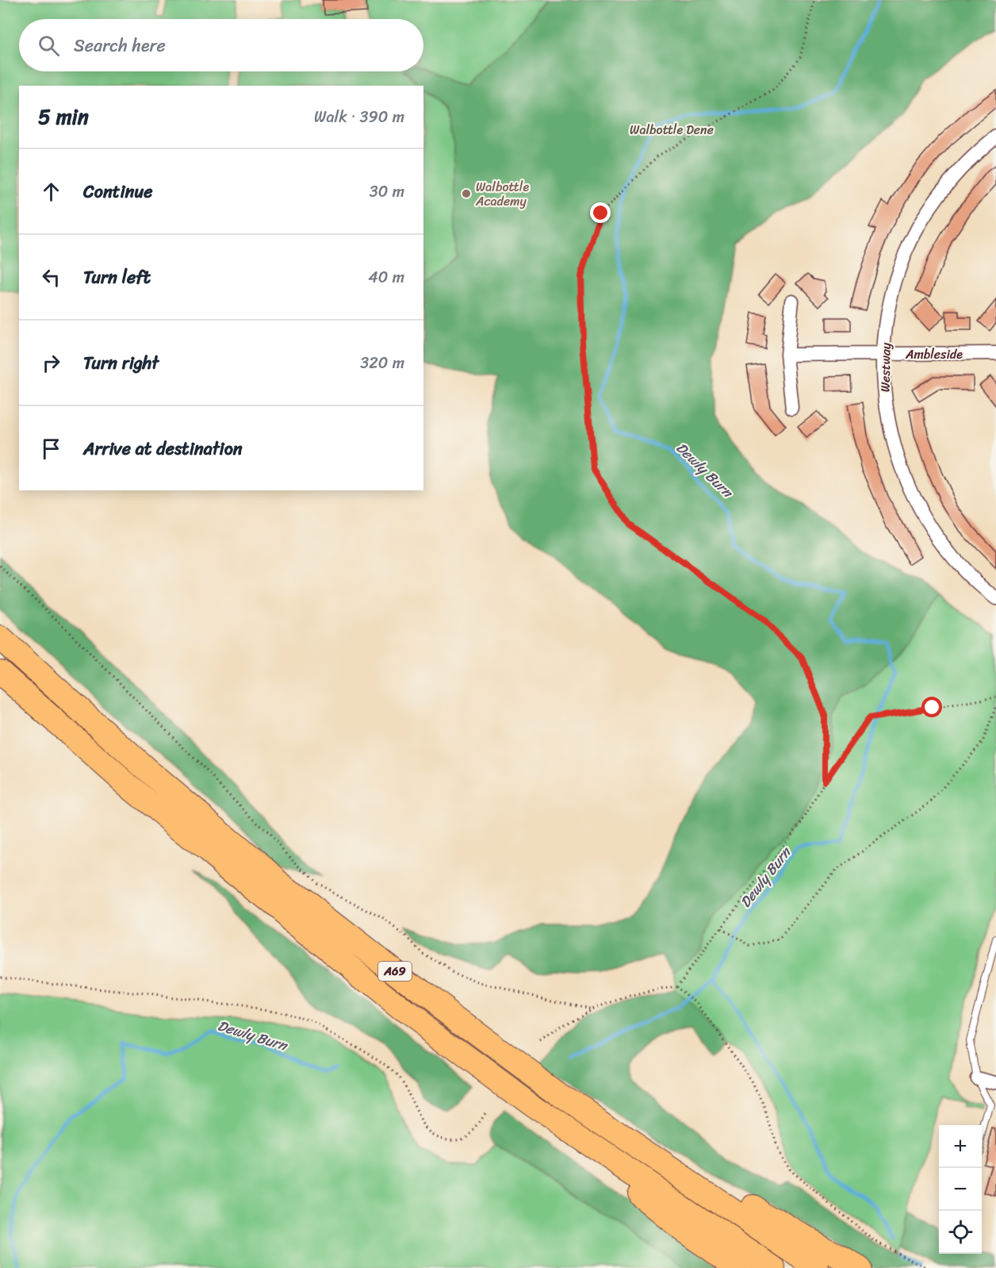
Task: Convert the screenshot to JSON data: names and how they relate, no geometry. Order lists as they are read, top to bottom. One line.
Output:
{"streets":{"highway":["A69"],"street":["Ambleside","Westway"]},"crossings":[["Ambleside","Westway"]],"water":["Dewly Burn"],"parks":["Walbottle Dene"],"places":["Walbottle Academy"],"page":{"search":"Search here","heading":["5 min","Walk · 390 m"],"list":[["Continue","30 m"],["Turn left","40 m"],["Turn right","320 m"],"Arrive at destination"],"map_buttons":["+","−"]}}
